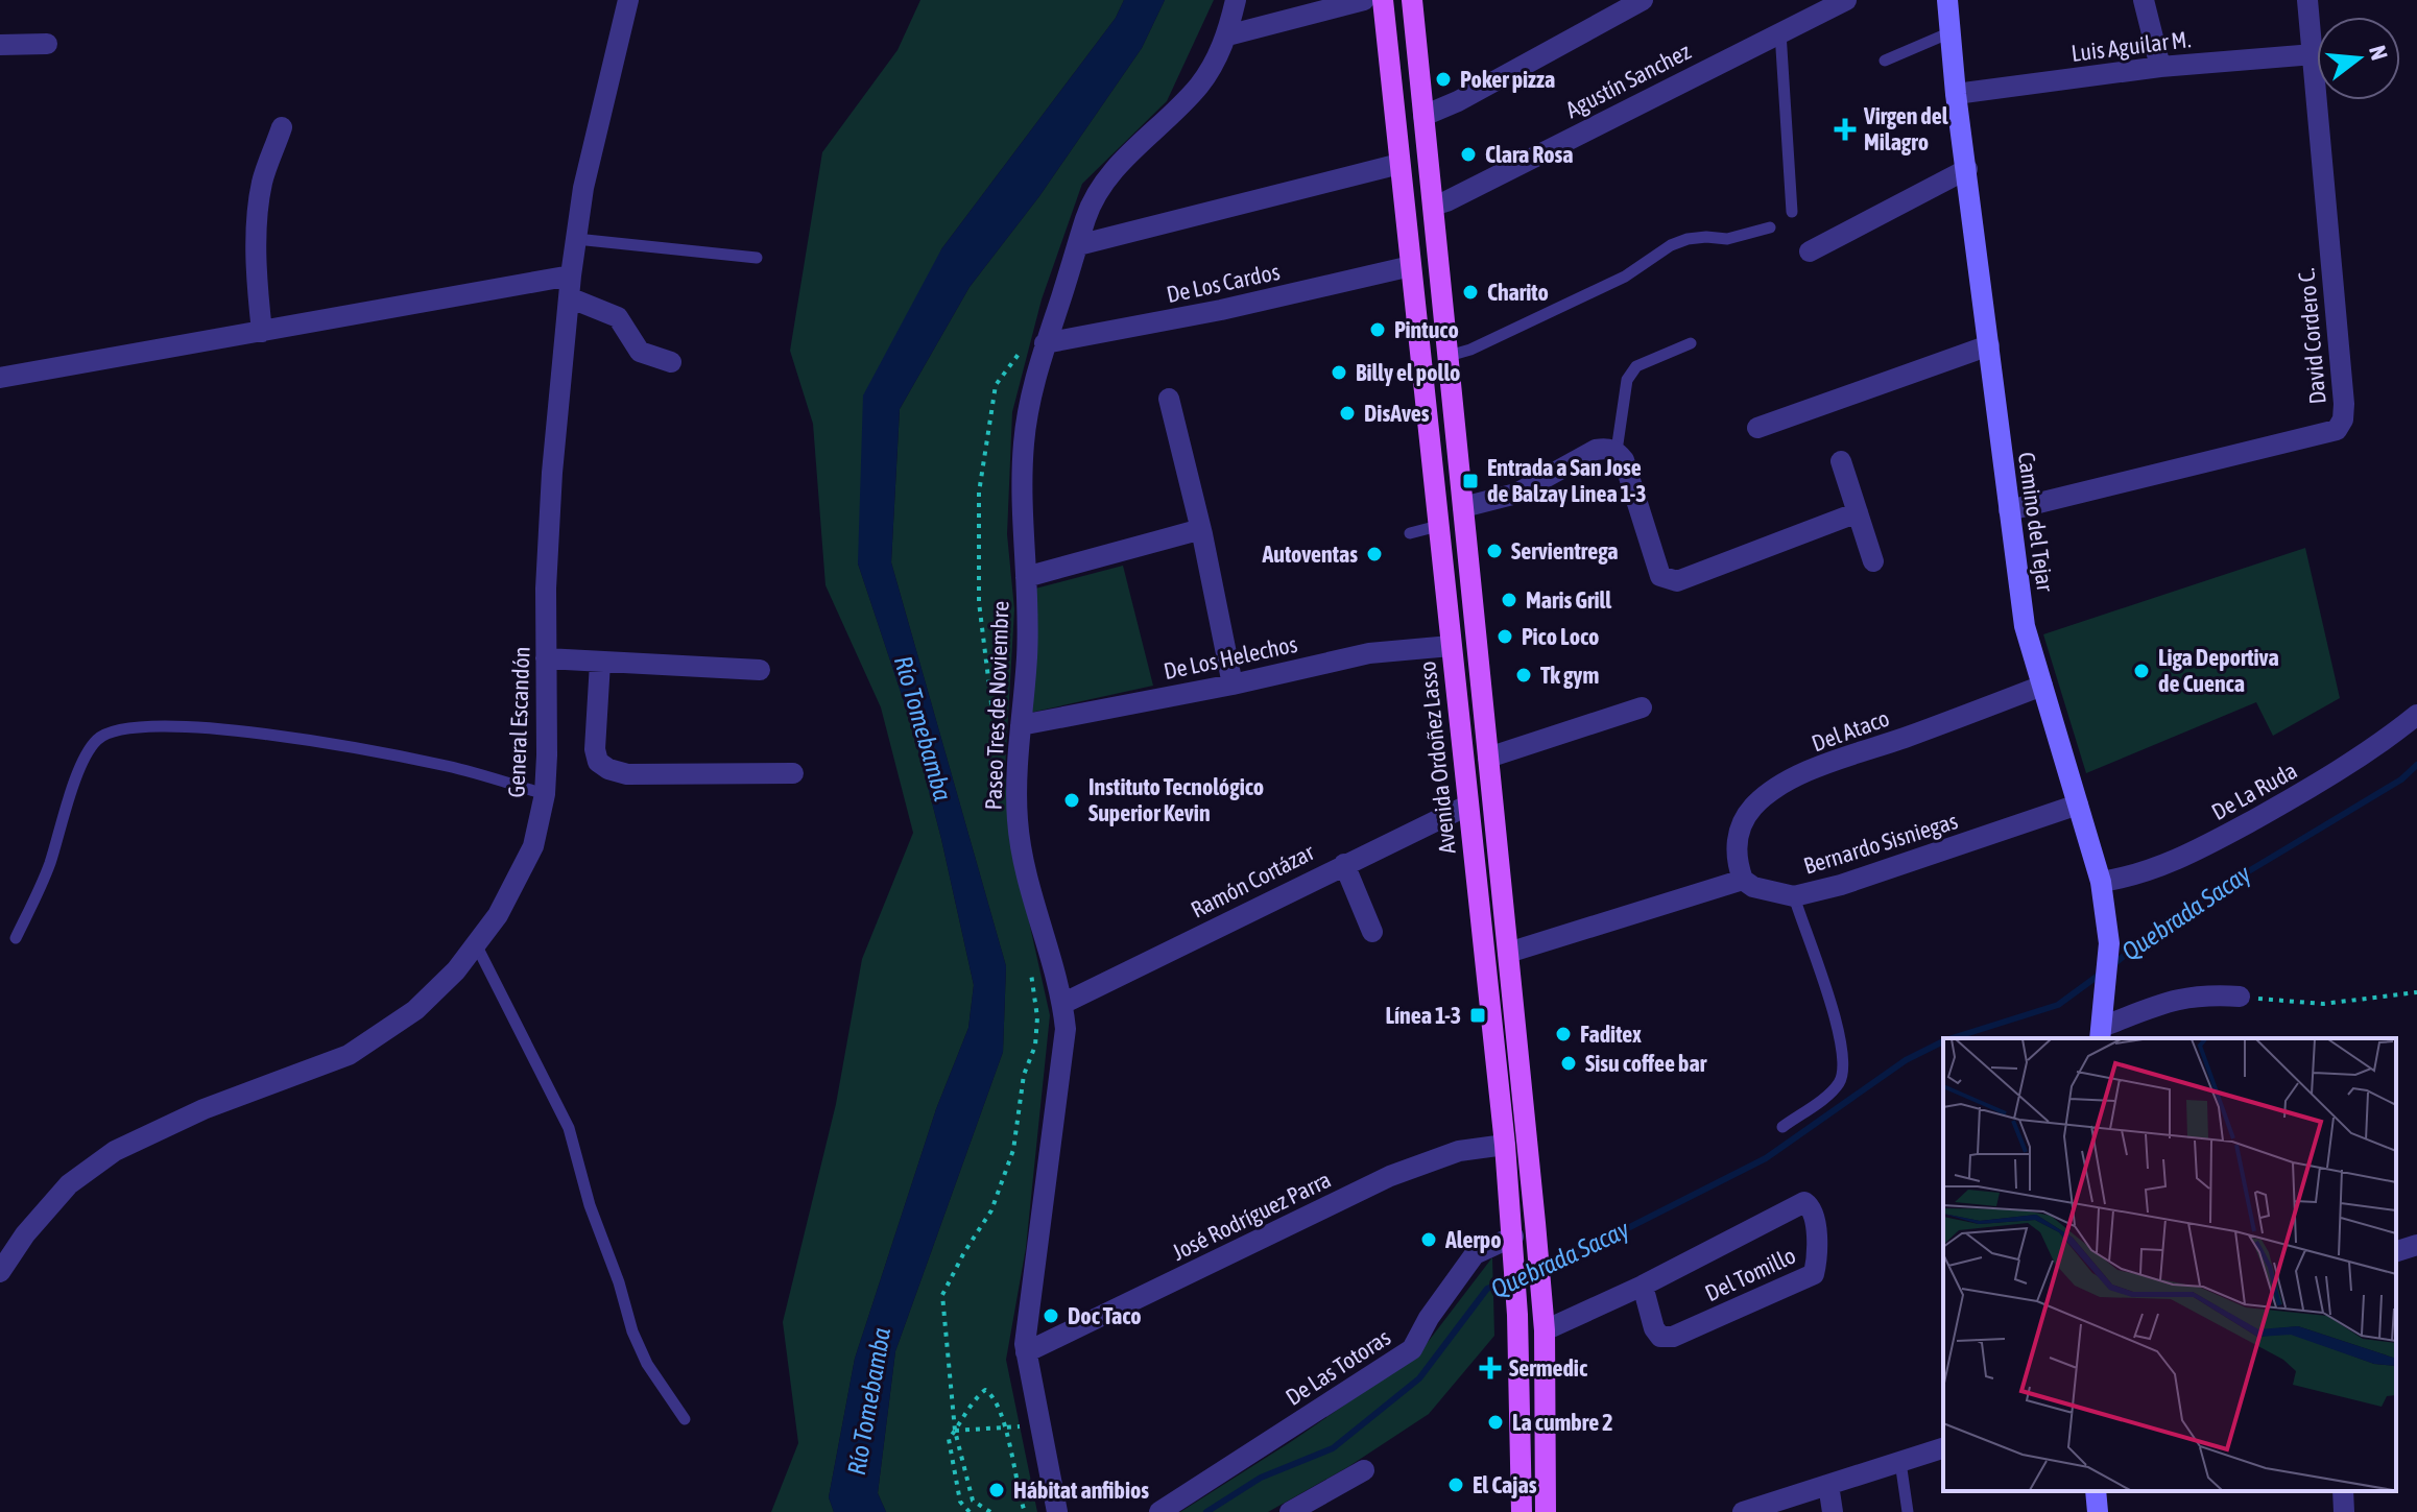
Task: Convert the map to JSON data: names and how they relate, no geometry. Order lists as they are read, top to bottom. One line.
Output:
{"streets":{"main road":["Avenida Ordoñez Lasso"],"street":["Luis Aguilar M.","Agustín Sanchez","De Los Cardos","David Cordero C.","Camino del Tejar","De Los Helechos","Paseo Tres de Noviembre","General Escandón","Del Ataco","De La Ruda","Bernardo Sisniegas","Ramón Cortázar","José Rodríguez Parra","Del Tomillo","De Las Totoras"]},"crossings":[["Luis Aguilar M.","David Cordero C."],["Luis Aguilar M.","Camino del Tejar"],["De Los Cardos","Paseo Tres de Noviembre"],["De Los Cardos","Avenida Ordoñez Lasso"],["David Cordero C.","Camino del Tejar"],["Camino del Tejar","Del Ataco"],["Camino del Tejar","De La Ruda"],["Camino del Tejar","Bernardo Sisniegas"],["De Los Helechos","Paseo Tres de Noviembre"],["De Los Helechos","Avenida Ordoñez Lasso"],["Paseo Tres de Noviembre","Ramón Cortázar"],["Paseo Tres de Noviembre","José Rodríguez Parra"],["Del Ataco","Bernardo Sisniegas"],["Avenida Ordoñez Lasso","Ramón Cortázar"],["Avenida Ordoñez Lasso","José Rodríguez Parra"],["Avenida Ordoñez Lasso","De Las Totoras"]],"water":["Río Tomebamba","Quebrada Sacay"],"places":{"other":["Poker pizza","Clara Rosa","Charito","Pintuco","Billy el pollo","DisAves","Servientrega","Autoventas","Maris Grill","Pico Loco","Liga Deportiva de Cuenca","Tk gym","Instituto Tecnológico Superior Kevin","Faditex","Sisu coffee bar","Alerpo","Doc Taco","La cumbre 2","El Cajas","Hábitat anfibios"],"health":["Virgen del Milagro","Sermedic"],"transit":["Entrada a San Jose de Balzay Linea 1-3","Línea 1-3"]},"north":"right"}
